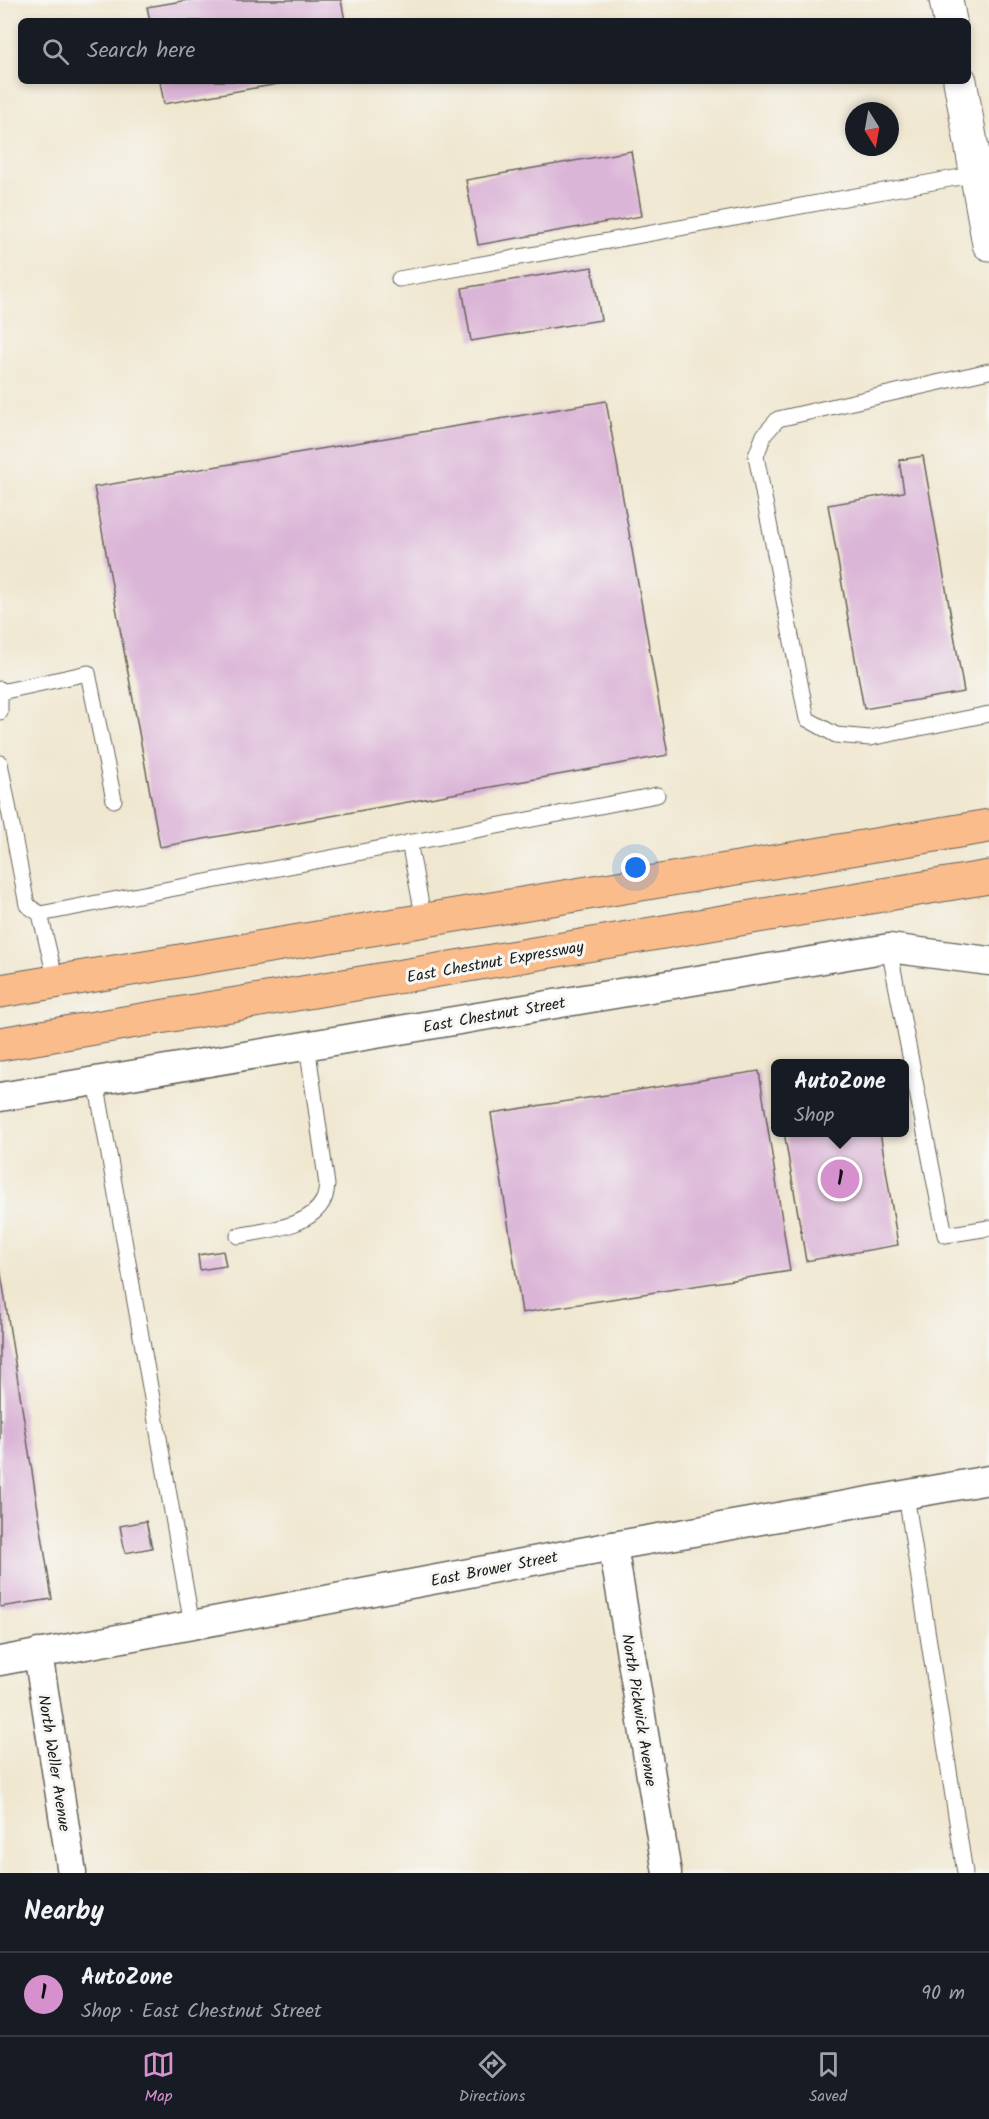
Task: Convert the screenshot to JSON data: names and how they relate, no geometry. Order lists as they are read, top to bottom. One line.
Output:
{"streets":{"main road":["East Chestnut Expressway"],"street":["East Chestnut Street","East Brower Street","North Pickwick Avenue","North Weller Avenue"]},"crossings":[["East Brower Street","North Pickwick Avenue"],["East Brower Street","North Weller Avenue"]],"north":"bottom","page":{"search":"Search here","popup":["AutoZone","Shop"],"pins":"1","heading":"Nearby","list":[{"mark":"1","name":"AutoZone","note":"Shop · East Chestnut Street","value":"90 m"}],"nav":["Map","Directions","Saved"]}}
